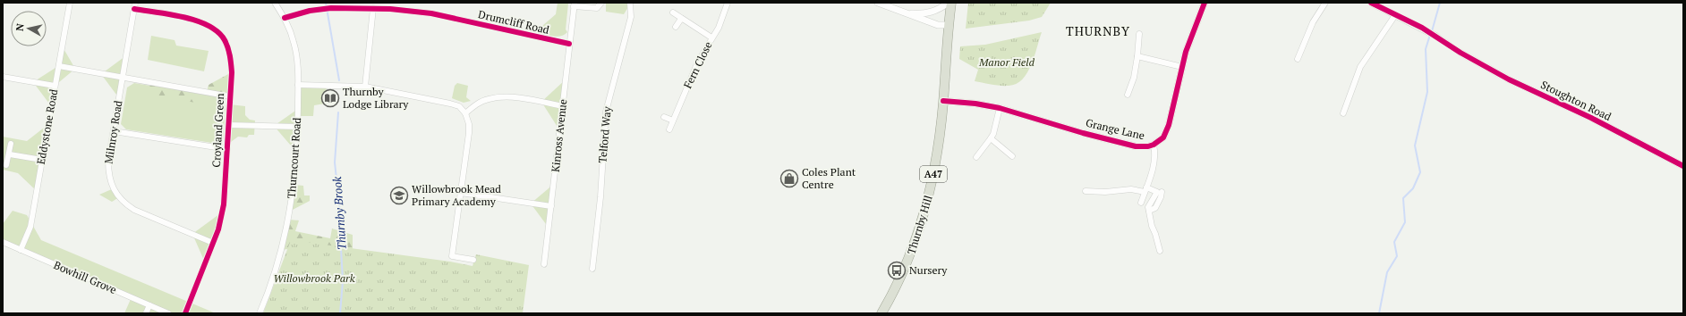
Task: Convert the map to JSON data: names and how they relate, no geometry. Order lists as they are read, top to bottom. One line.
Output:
{"streets":{"highway":["A47","Thurnby Hill"],"street":["Drumcliff Road","Fern Close","Stoughton Road","Eddystone Road","Grange Lane","Croyland Green","Milnroy Road","Telford Way","Kinross Avenue","Thurncourt Road","Bowhill Grove"]},"crossings":[["Drumcliff Road","Kinross Avenue"],["Drumcliff Road","Thurncourt Road"],["Eddystone Road","Bowhill Grove"],["Grange Lane","Thurnby Hill"],["Croyland Green","Milnroy Road"]],"districts":["THURNBY"],"water":["Thurnby Brook"],"parks":["Manor Field","Willowbrook Park"],"places":{"library":["Thurnby Lodge Library"],"shop":["Coles Plant Centre"],"school or university":["Willowbrook Mead Primary Academy"],"bus stop":["Nursery"]},"north":"left"}
